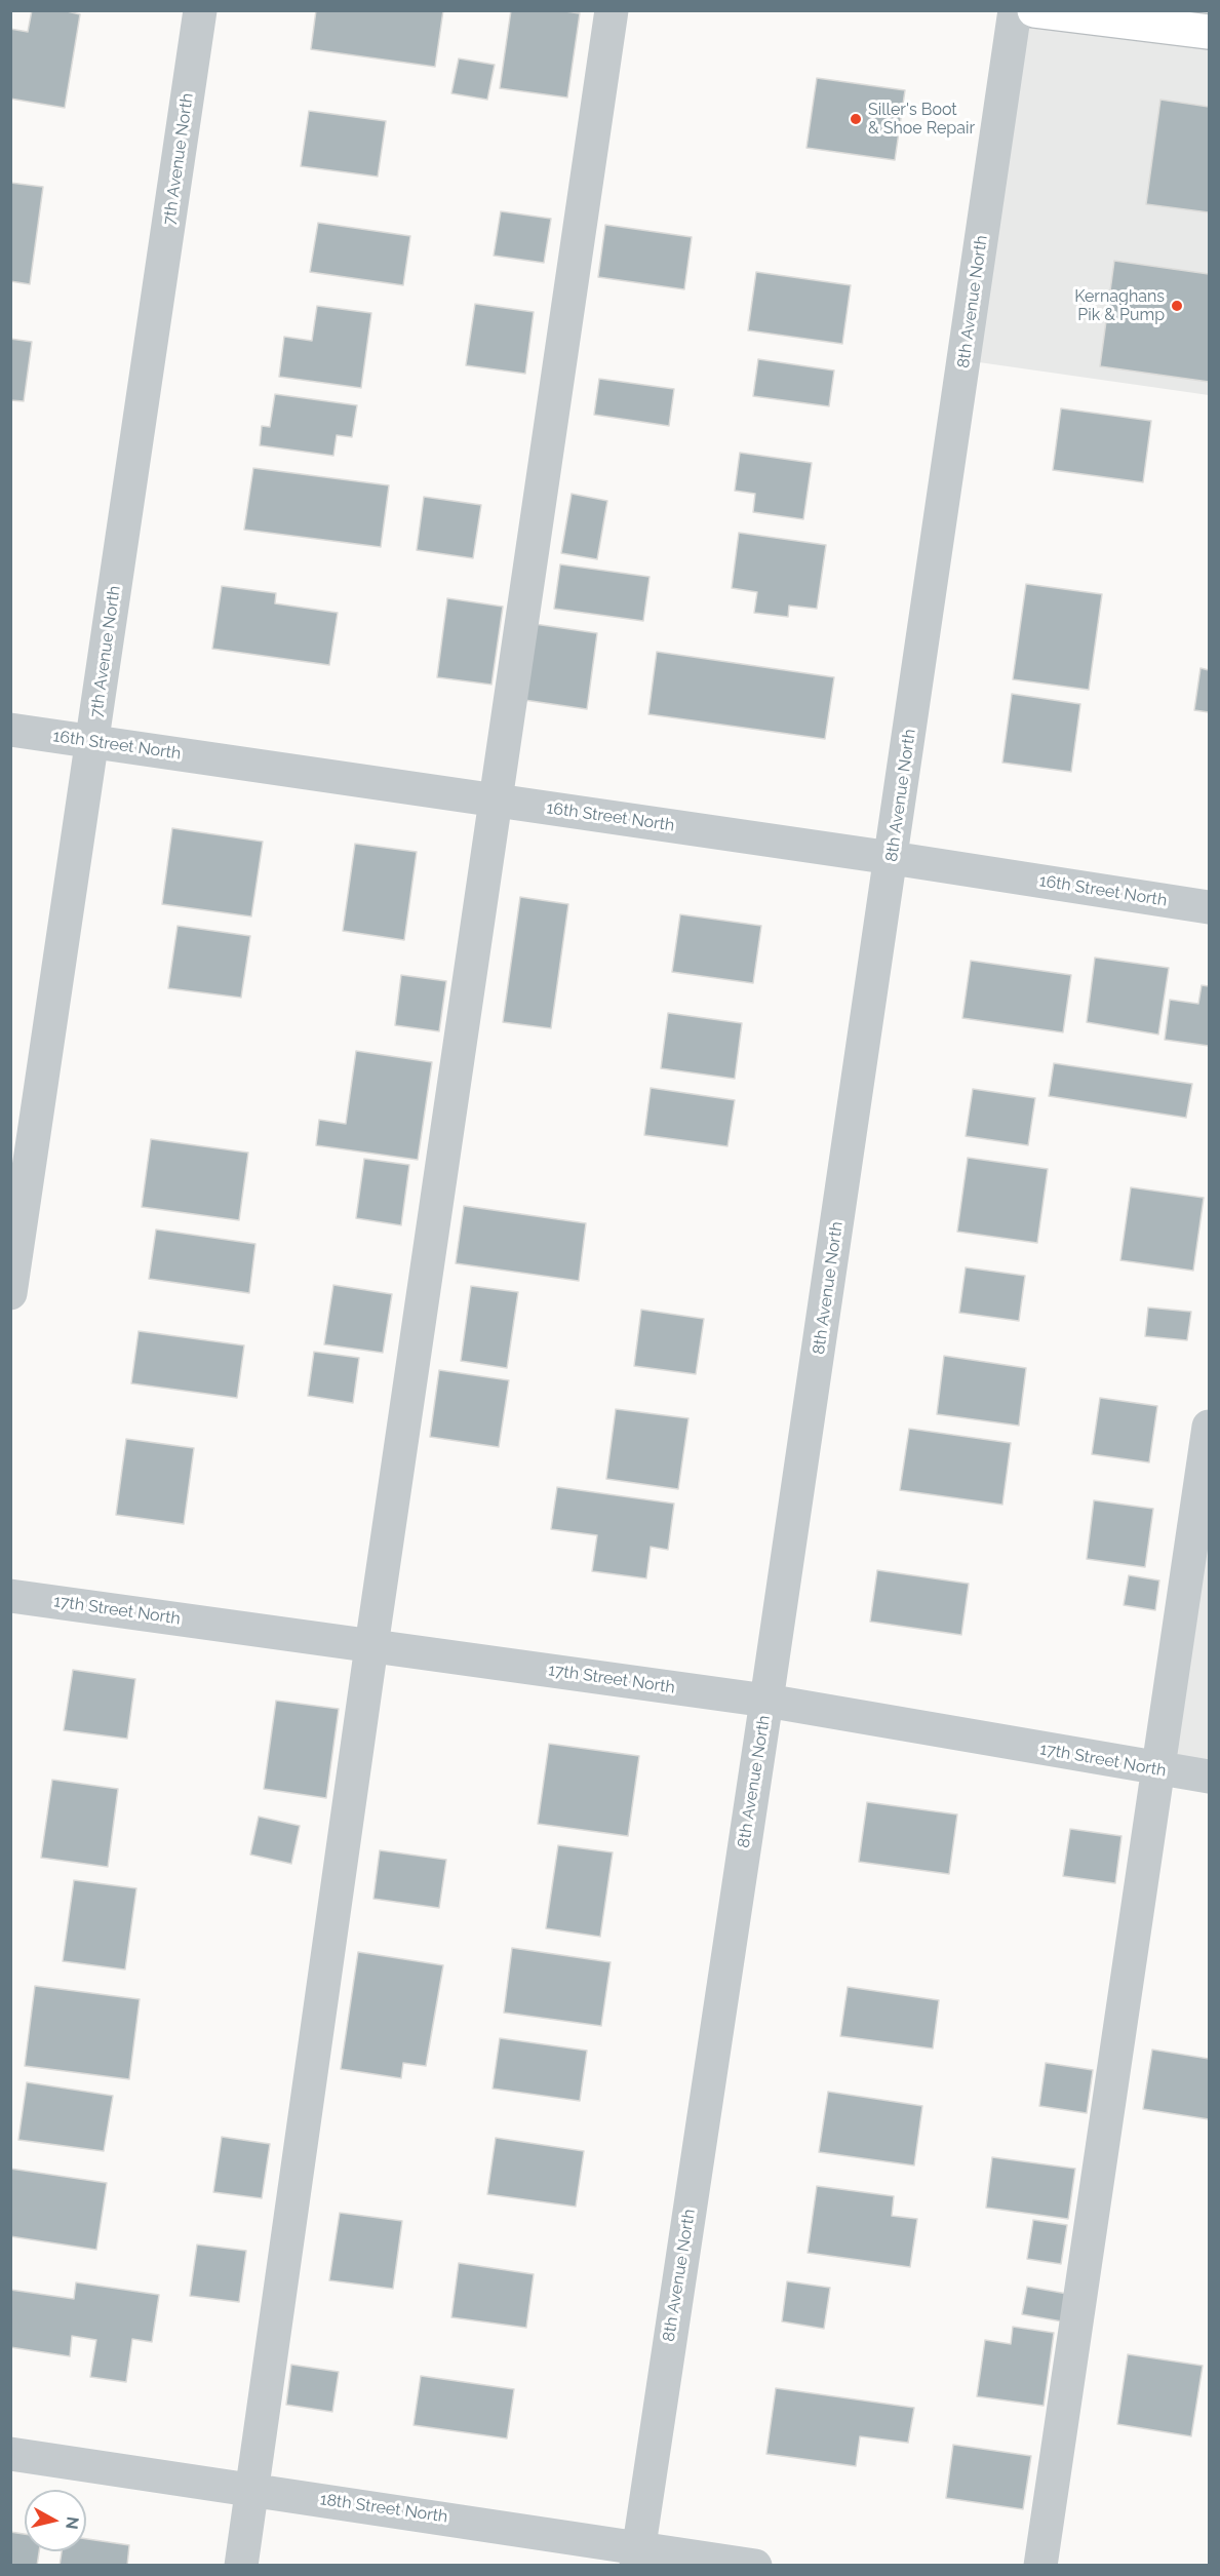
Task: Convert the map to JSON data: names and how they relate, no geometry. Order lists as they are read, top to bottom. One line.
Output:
{"streets":{"street":["7th Avenue North","8th Avenue North","16th Street North","17th Street North","18th Street North"]},"crossings":[["7th Avenue North","16th Street North"],["8th Avenue North","16th Street North"],["8th Avenue North","17th Street North"],["8th Avenue North","18th Street North"]],"places":["Siller's Boot & Shoe Repair","Kernaghans Pik & Pump"],"north":"right"}
